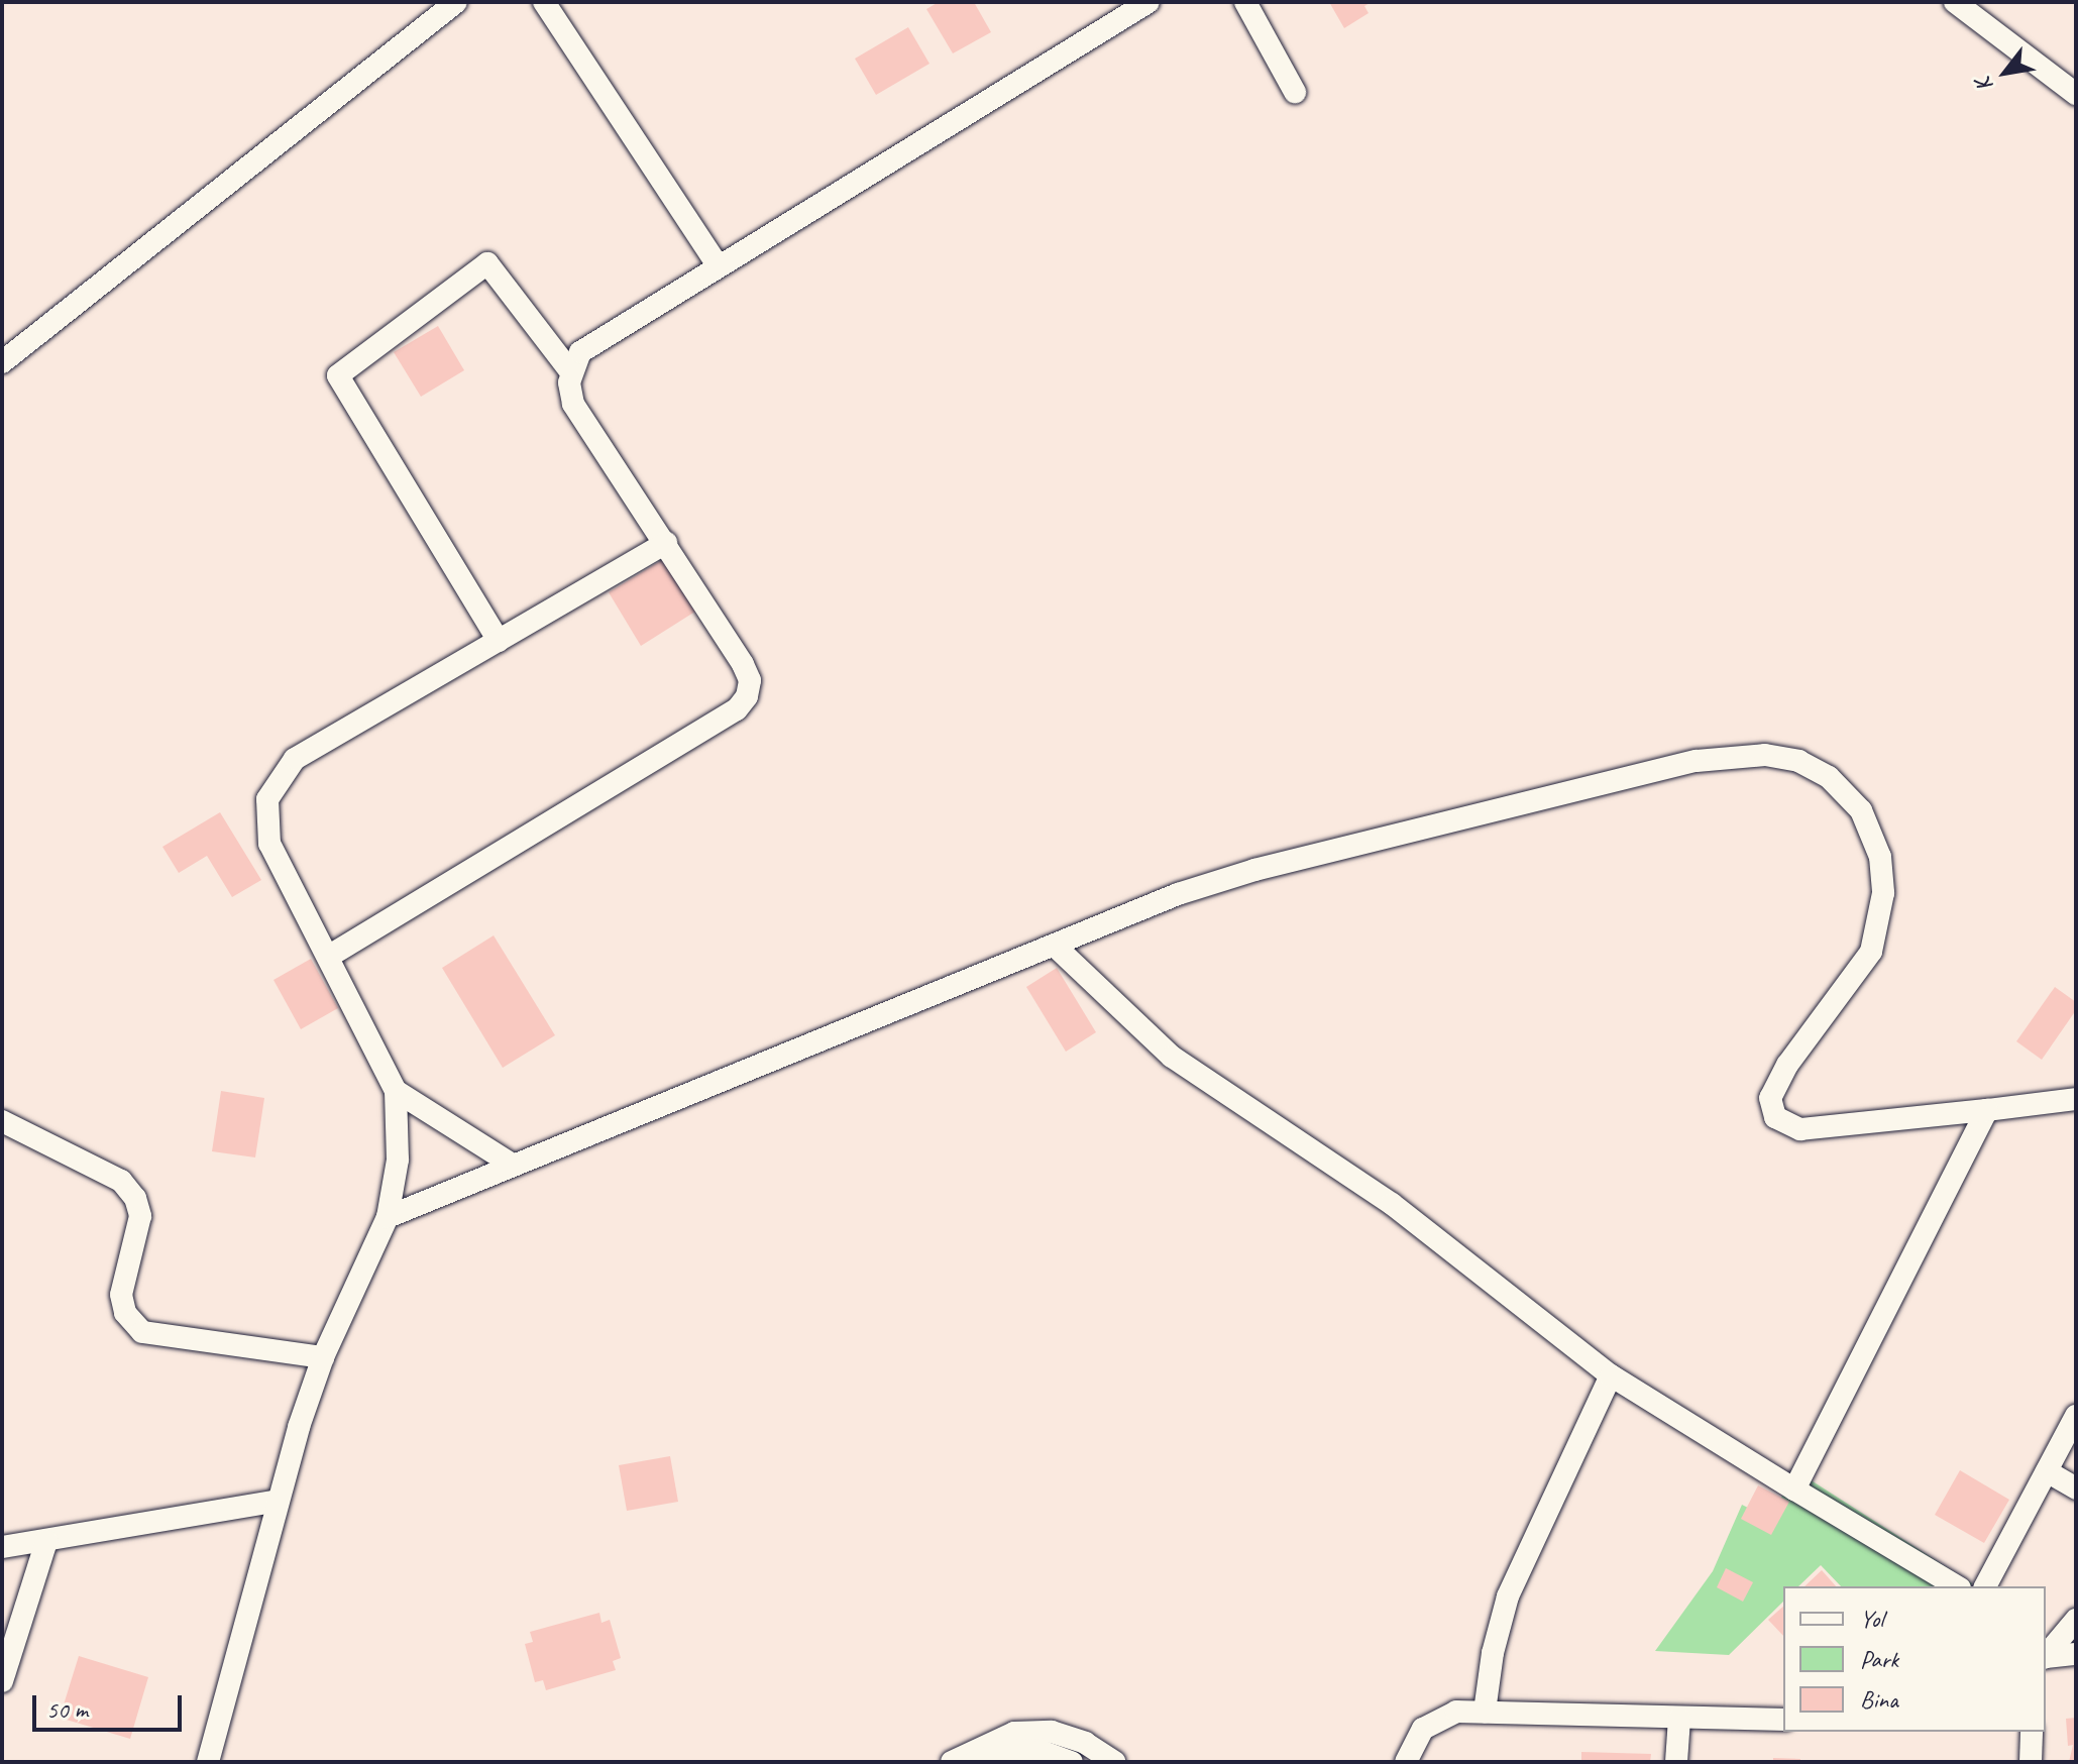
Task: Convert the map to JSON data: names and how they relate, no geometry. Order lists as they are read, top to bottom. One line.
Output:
{"legend":["Yol","Park","Bina"],"scale_bar":"50 m","north":"bottom left"}
